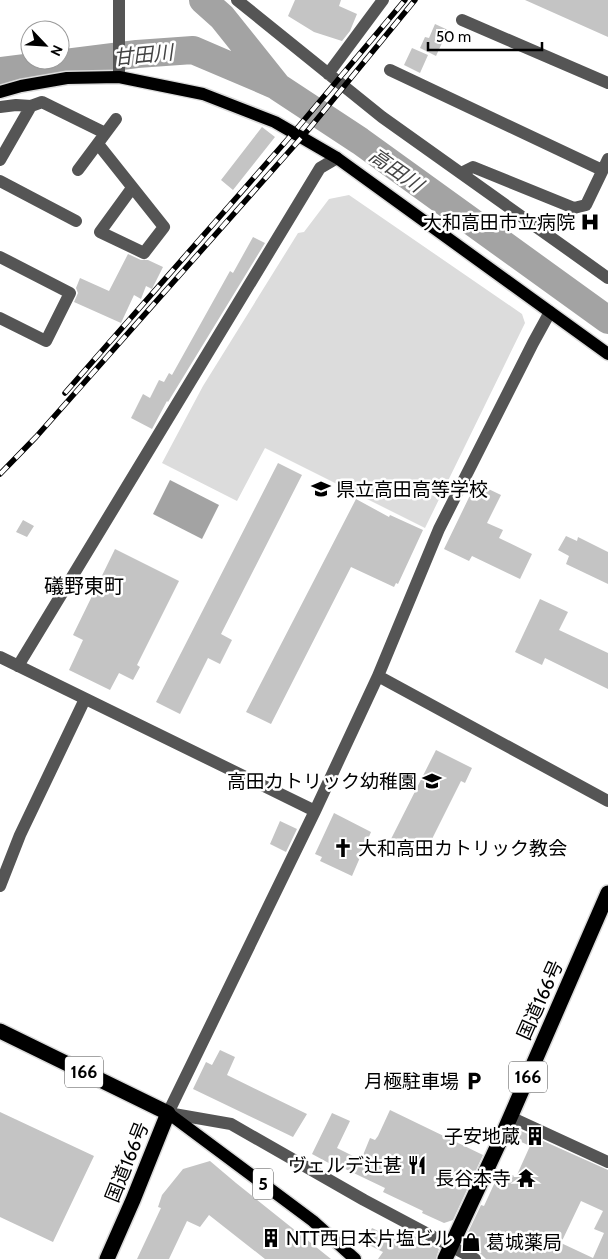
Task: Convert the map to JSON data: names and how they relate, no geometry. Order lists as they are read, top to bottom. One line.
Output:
{"streets":{"highway":["国道166号","166"],"main road":["5"]},"crossings":[["国道166号","5"]],"districts":["礒野東町"],"water":["甘田川","高田川"],"places":{"hospital":["大和高田市立病院"],"school or university":["県立高田高等学校","高田カトリック幼稚園"],"church":["大和高田カトリック教会"],"parking":["月極駐車場"],"building":["子安地蔵","NTT西日本片塩ビル"],"restaurant":["ヴェルデ辻甚"],"temple":["長谷本寺"],"shop":["葛城薬局"]},"scale_bar":"50 m","north":"bottom right"}
